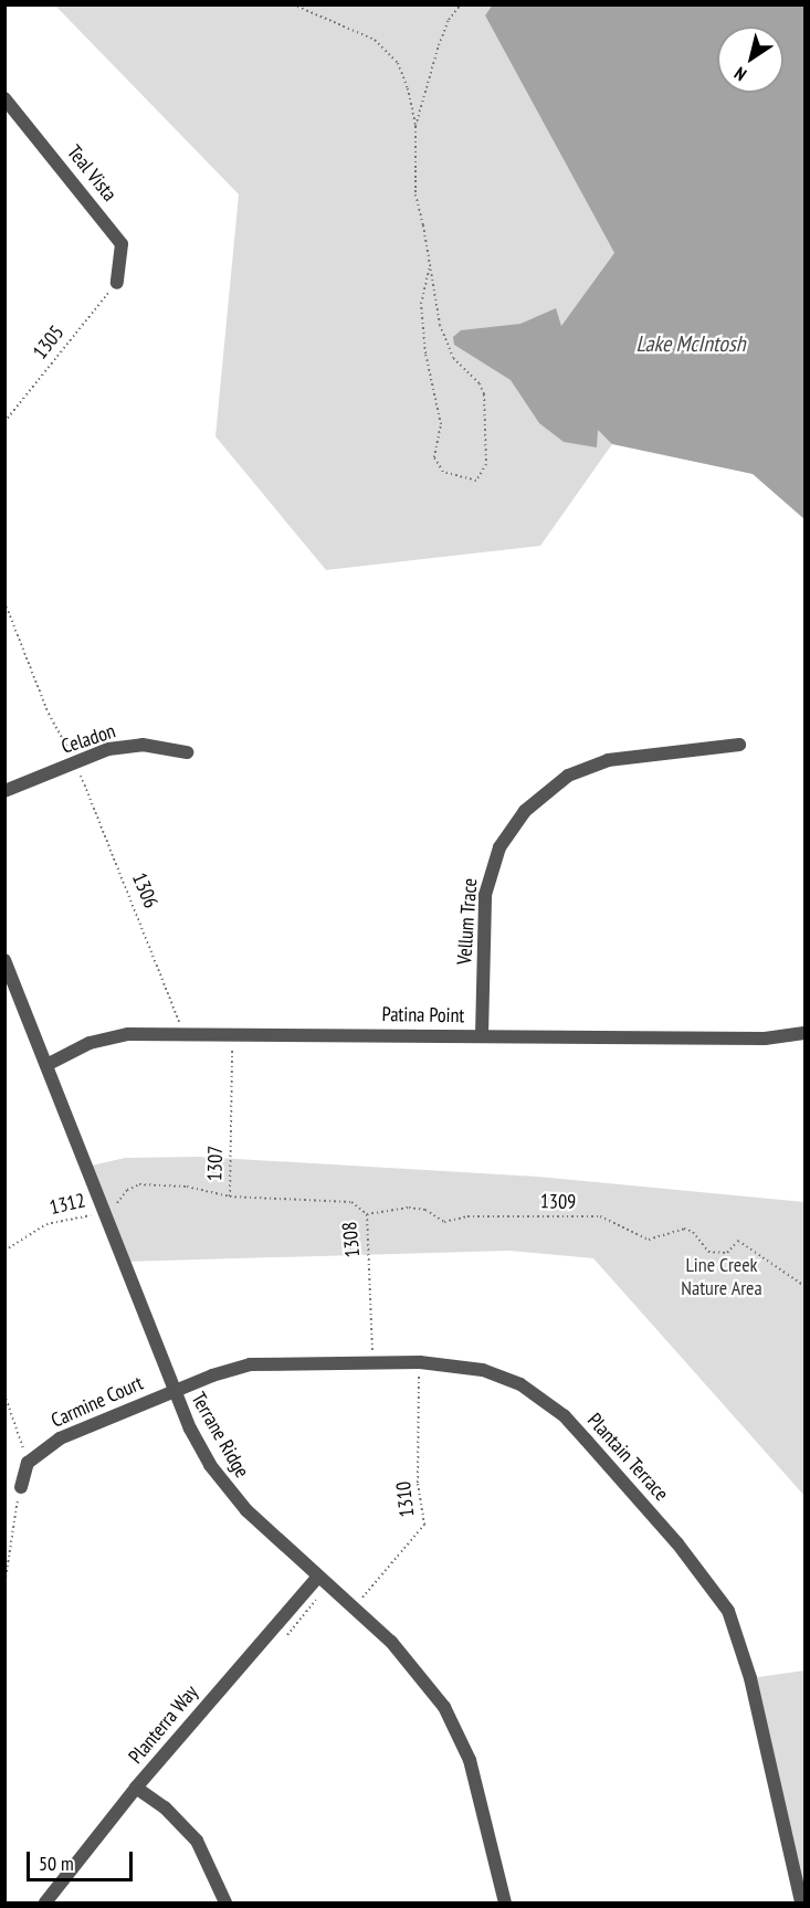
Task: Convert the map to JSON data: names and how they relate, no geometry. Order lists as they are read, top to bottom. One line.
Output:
{"streets":{"street":["Teal Vista","Celadon","Vellum Trace","Patina Point","Carmine Court","Terrane Ridge","Plantain Terrace","Planterra Way"],"path":["1305","1306","1307","1309","1312","1308","1310"]},"crossings":[["Teal Vista","1305"],["Celadon","1306"],["1306","Patina Point"],["Vellum Trace","Patina Point"],["Patina Point","1307"],["Patina Point","Terrane Ridge"],["1307","1312"],["1307","1308"],["1307","Terrane Ridge"],["1309","1308"],["1312","Terrane Ridge"],["1308","Plantain Terrace"],["Carmine Court","Terrane Ridge"],["Carmine Court","Plantain Terrace"],["Terrane Ridge","Plantain Terrace"],["Terrane Ridge","1310"],["Terrane Ridge","Planterra Way"],["Plantain Terrace","1310"]],"water":["Lake McIntosh"],"parks":["Line Creek Nature Area"],"scale_bar":"50 m","north":"bottom left"}
